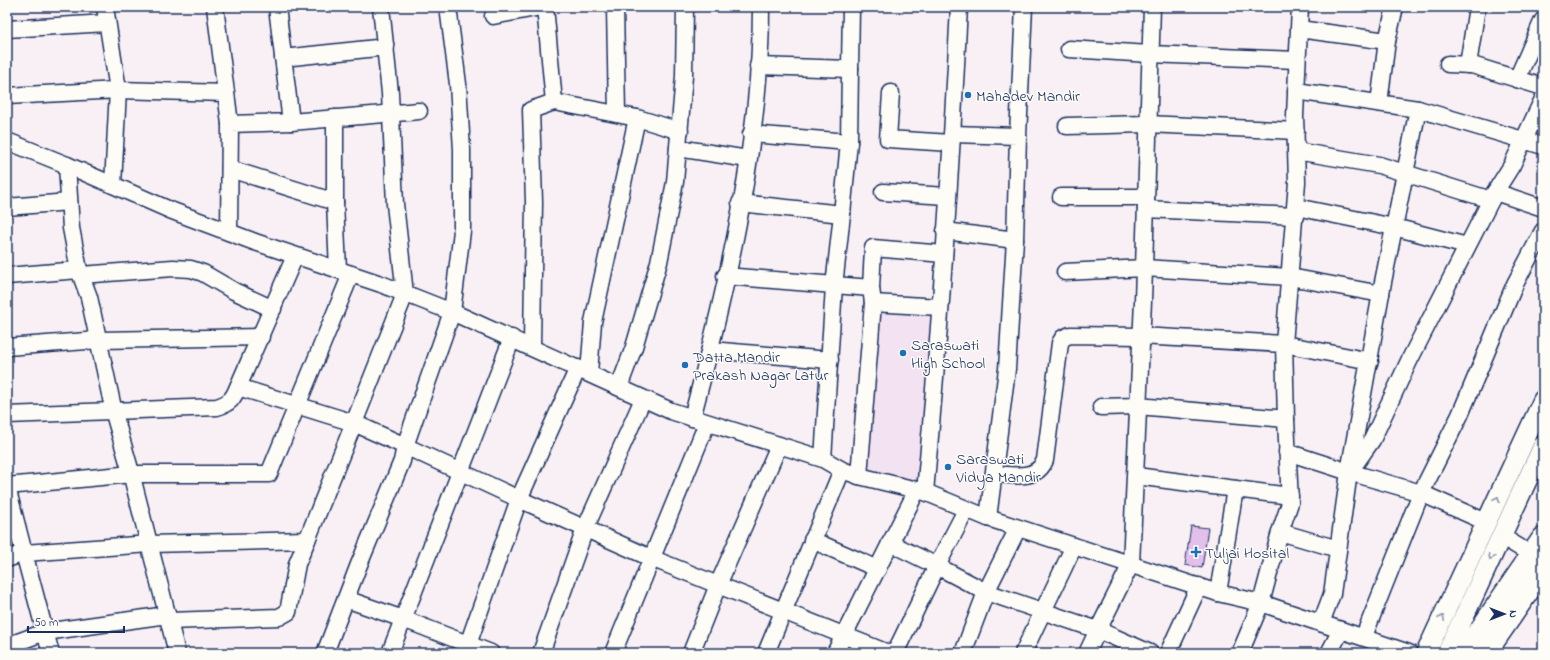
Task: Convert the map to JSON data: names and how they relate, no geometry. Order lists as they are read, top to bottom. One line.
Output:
{"places":{"other":["Mahadev Mandir","Saraswati High School","Datta Mandir Prakash Nagar Latur","Saraswati Vidya Mandir"],"health":["Tuljai Hosital"]},"scale_bar":"50 m","north":"right"}
